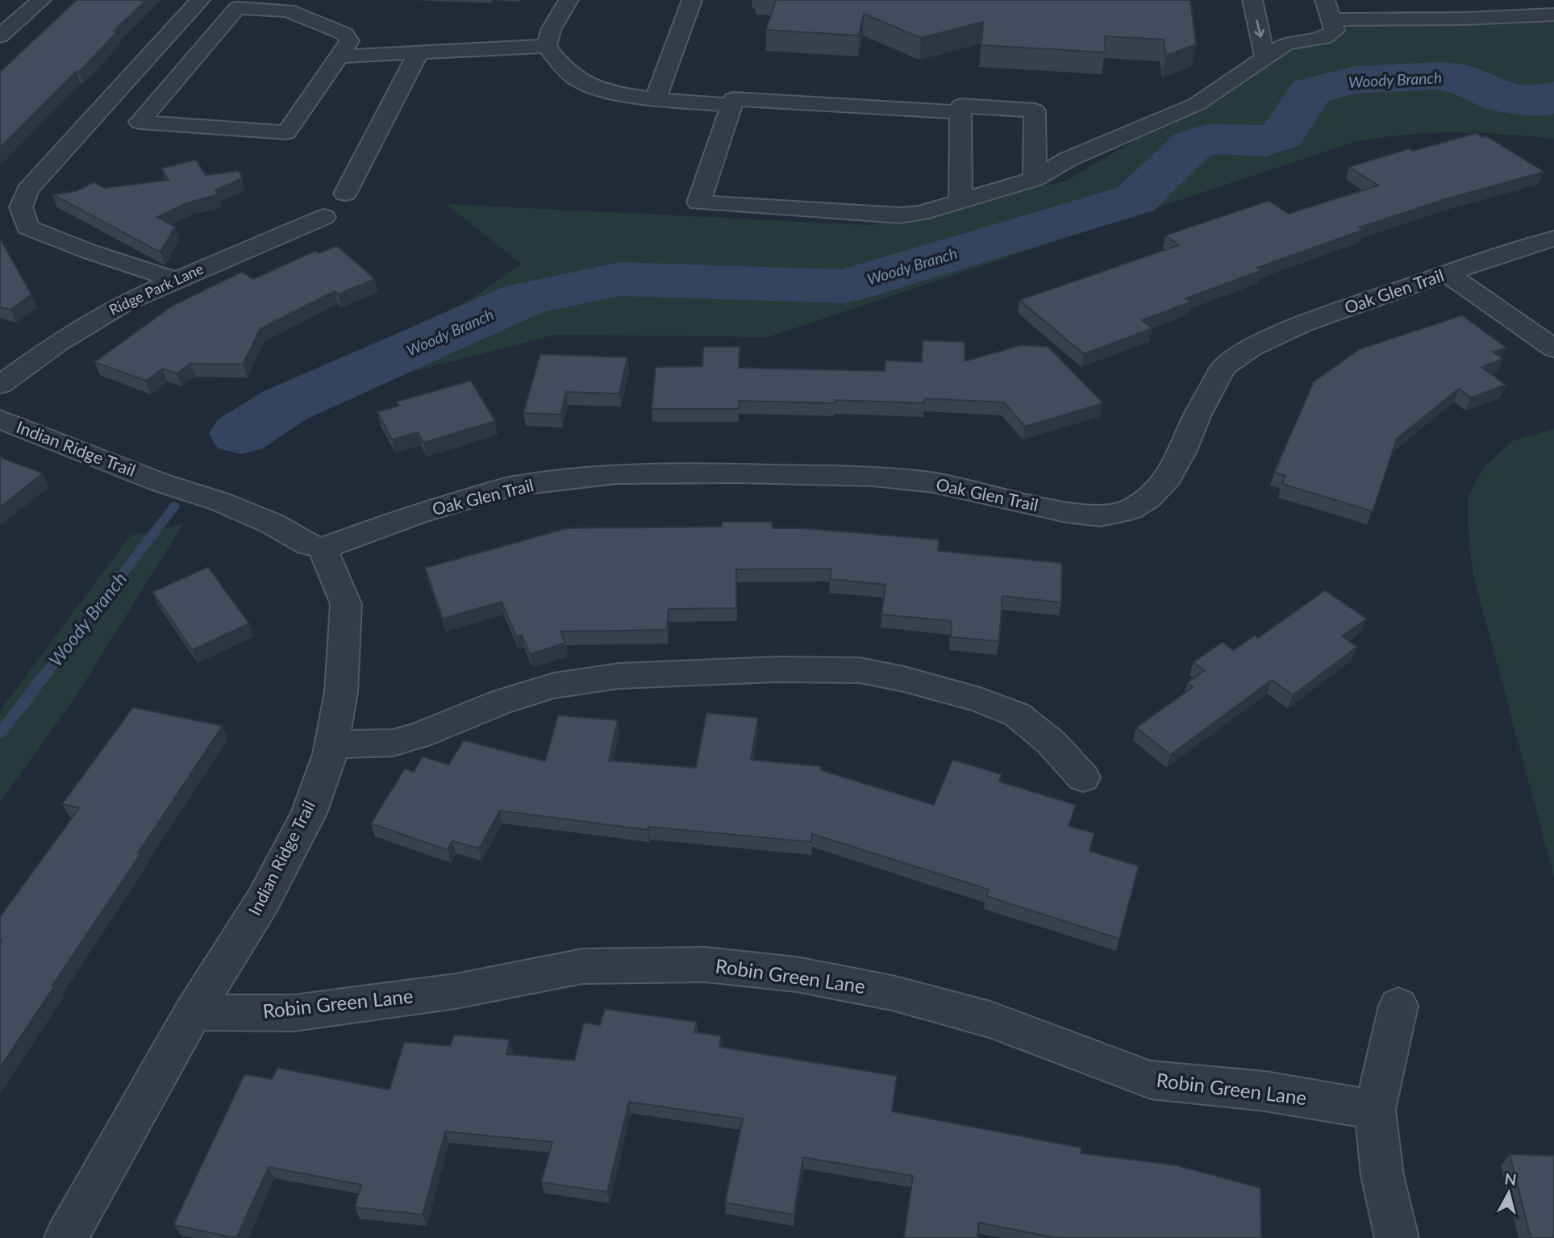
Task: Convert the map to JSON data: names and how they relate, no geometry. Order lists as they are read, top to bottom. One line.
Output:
{"streets":{"street":["Ridge Park Lane","Oak Glen Trail","Indian Ridge Trail","Robin Green Lane"]},"crossings":[["Oak Glen Trail","Indian Ridge Trail"],["Indian Ridge Trail","Robin Green Lane"]],"water":["Woody Branch"],"north":"top"}
